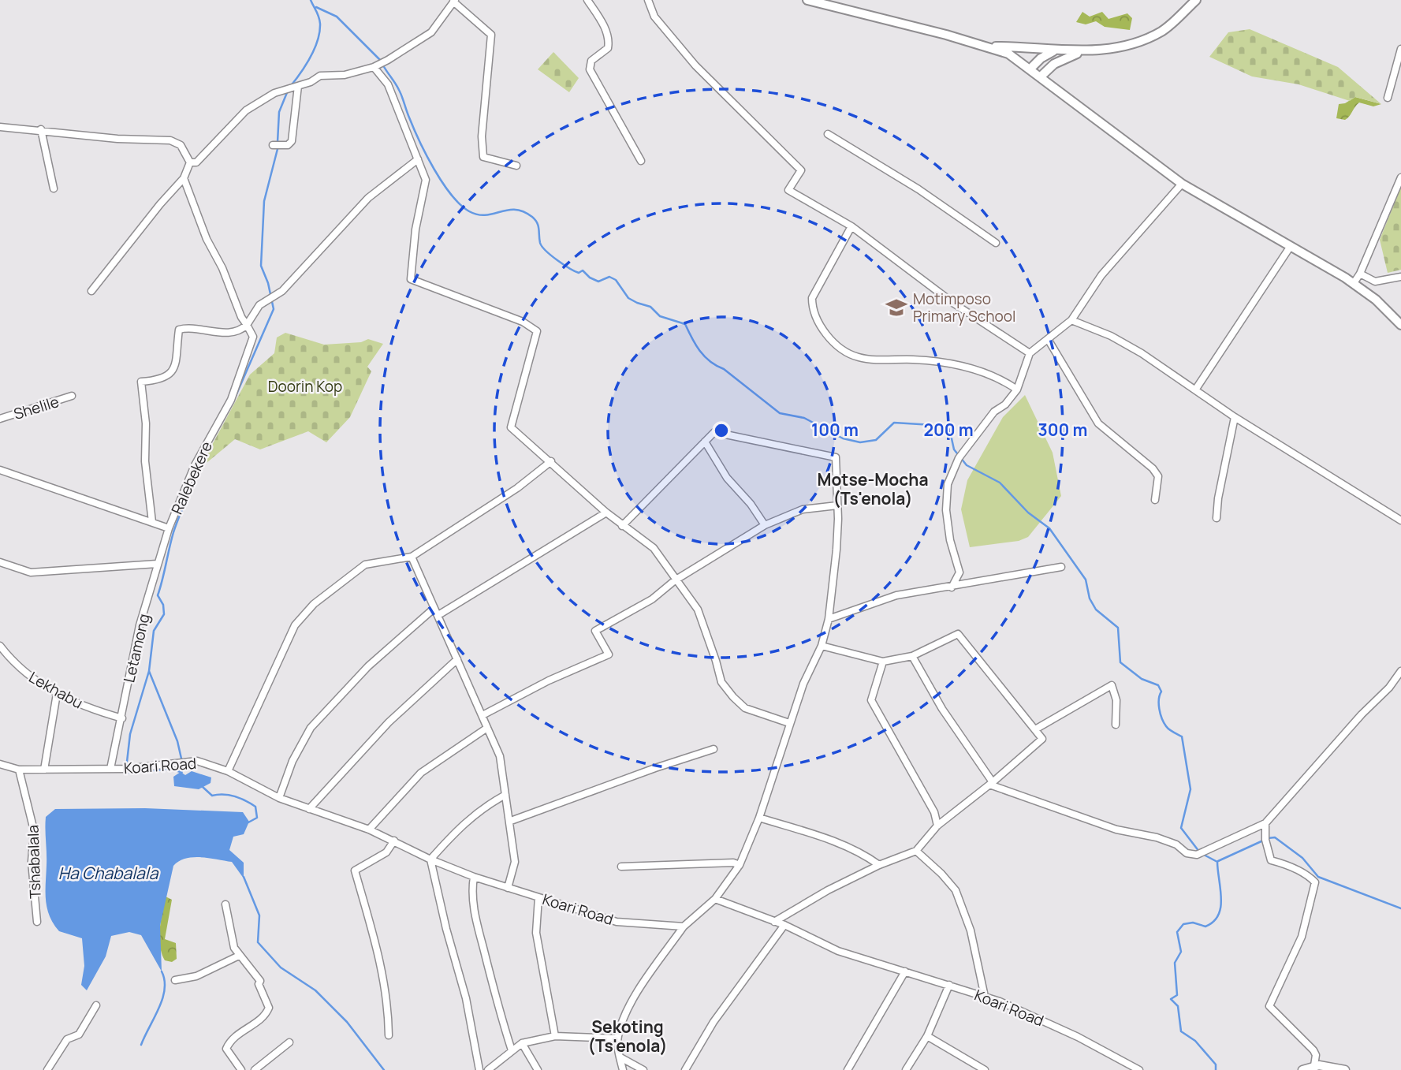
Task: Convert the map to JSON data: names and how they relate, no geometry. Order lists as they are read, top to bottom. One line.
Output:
{"streets":{"street":["Shelile","Ralebekere","Letamong","Lekhabu","Koari Road","Tshabalala"]},"crossings":[["Ralebekere","Letamong"],["Letamong","Lekhabu"],["Letamong","Koari Road"],["Koari Road","Tshabalala"]],"districts":["Motse-Mocha (Ts'enola)","Sekoting (Ts'enola)"],"water":["Ha Chabalala"],"parks":["Doorin Kop"],"places":{"school or university":["Motimposo Primary School"]},"rings":["100 m","200 m","300 m"]}
